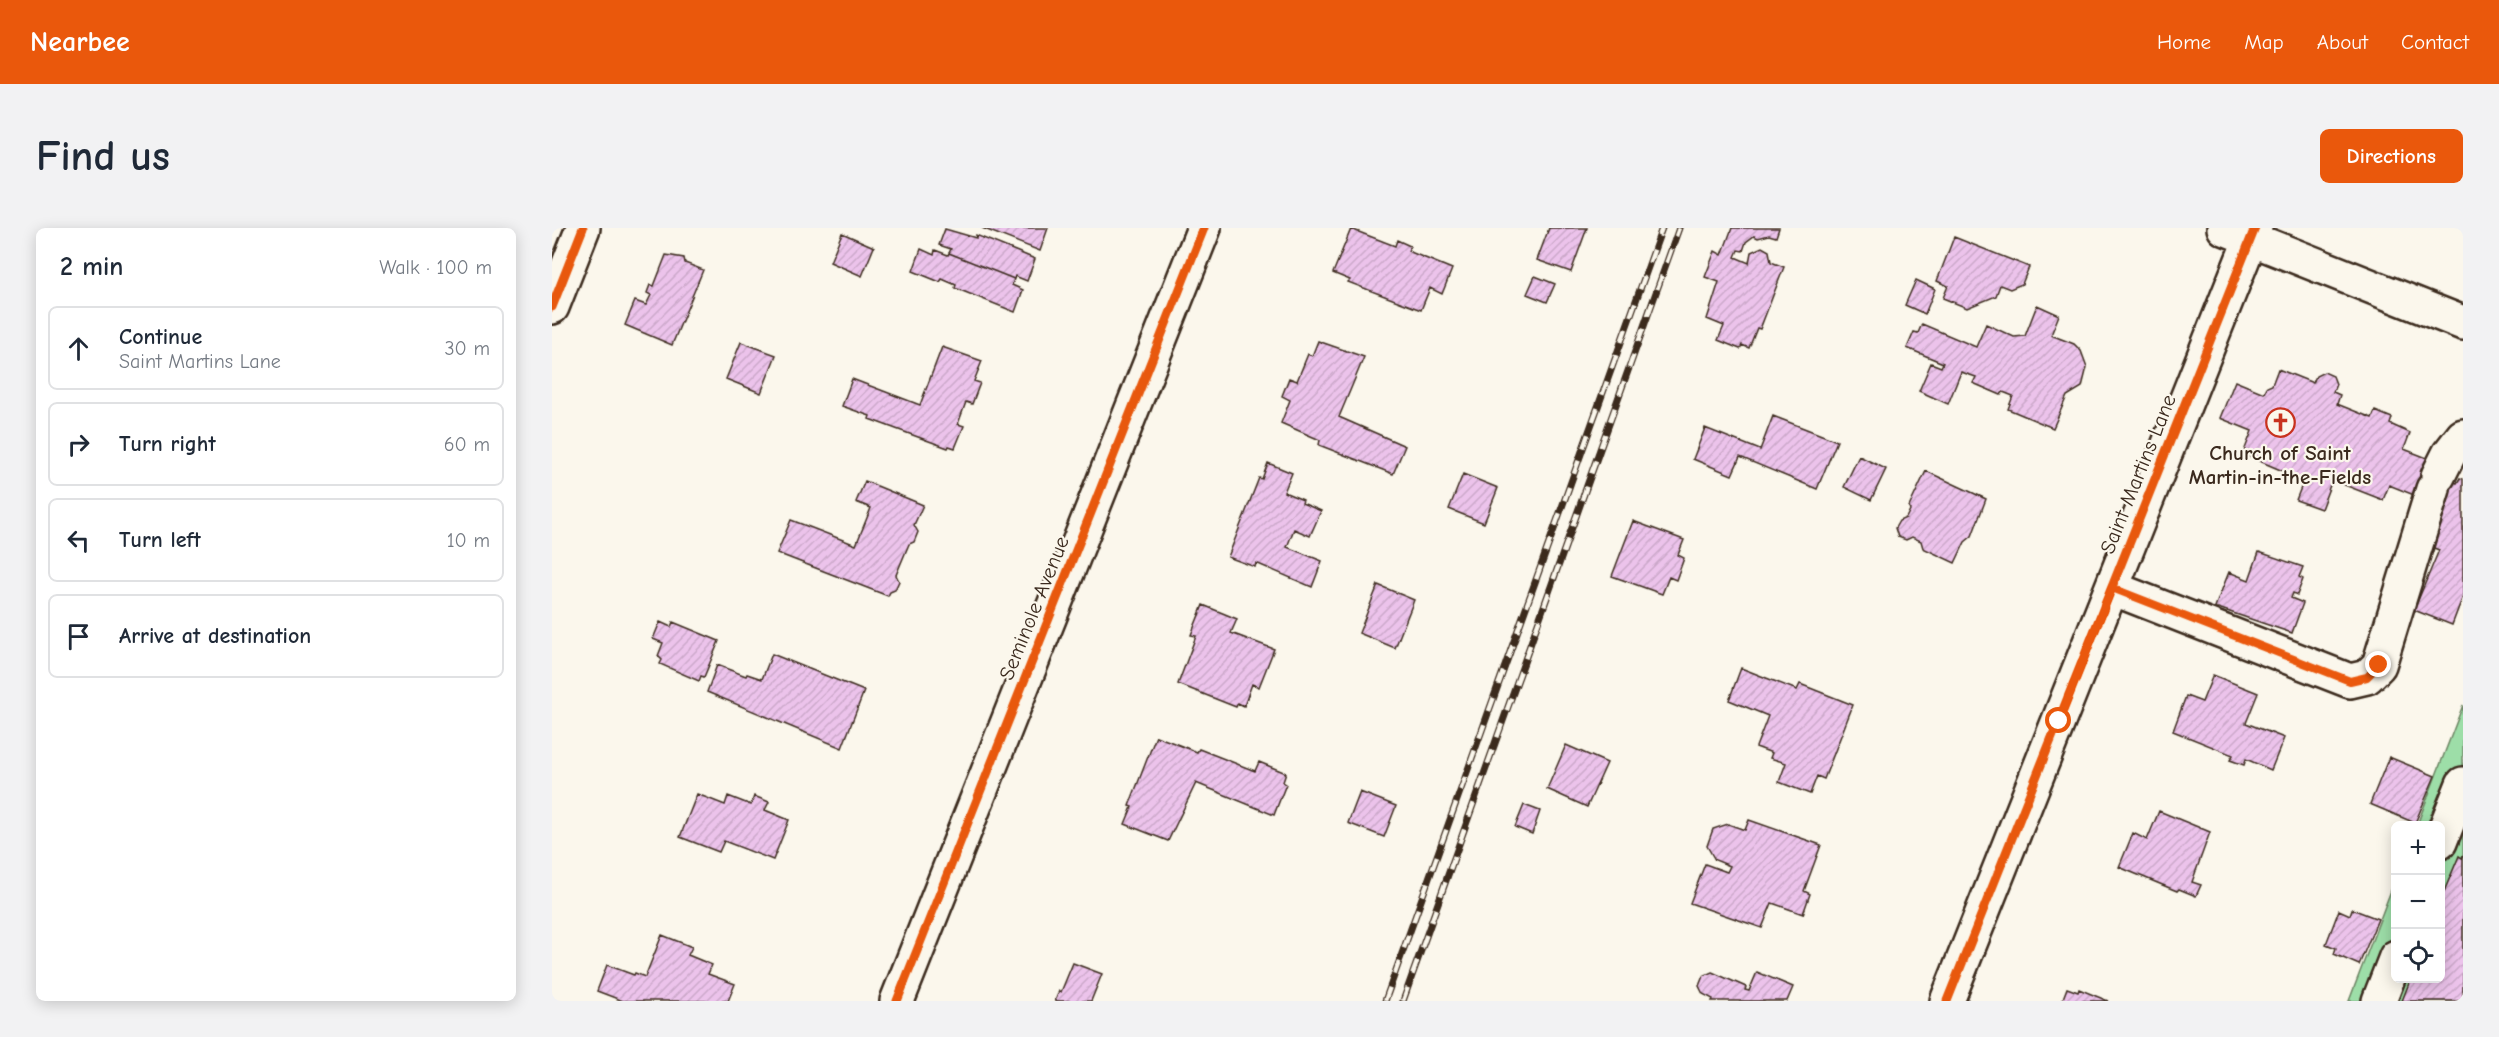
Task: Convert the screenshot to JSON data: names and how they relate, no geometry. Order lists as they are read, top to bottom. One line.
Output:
{"streets":{"street":["Saint Martins Lane","Seminole Avenue"]},"places":{"church":["Church of Saint Martin-in-the-Fields"]},"page":{"header":"Nearbee","nav":["Home","Map","About","Contact"],"buttons":"Directions","title":"Find us","heading":["2 min","Walk · 100 m"],"list":[["Continue","Saint Martins Lane","30 m"],["Turn right","60 m"],["Turn left","10 m"],"Arrive at destination"],"map_buttons":["+","−"]}}
